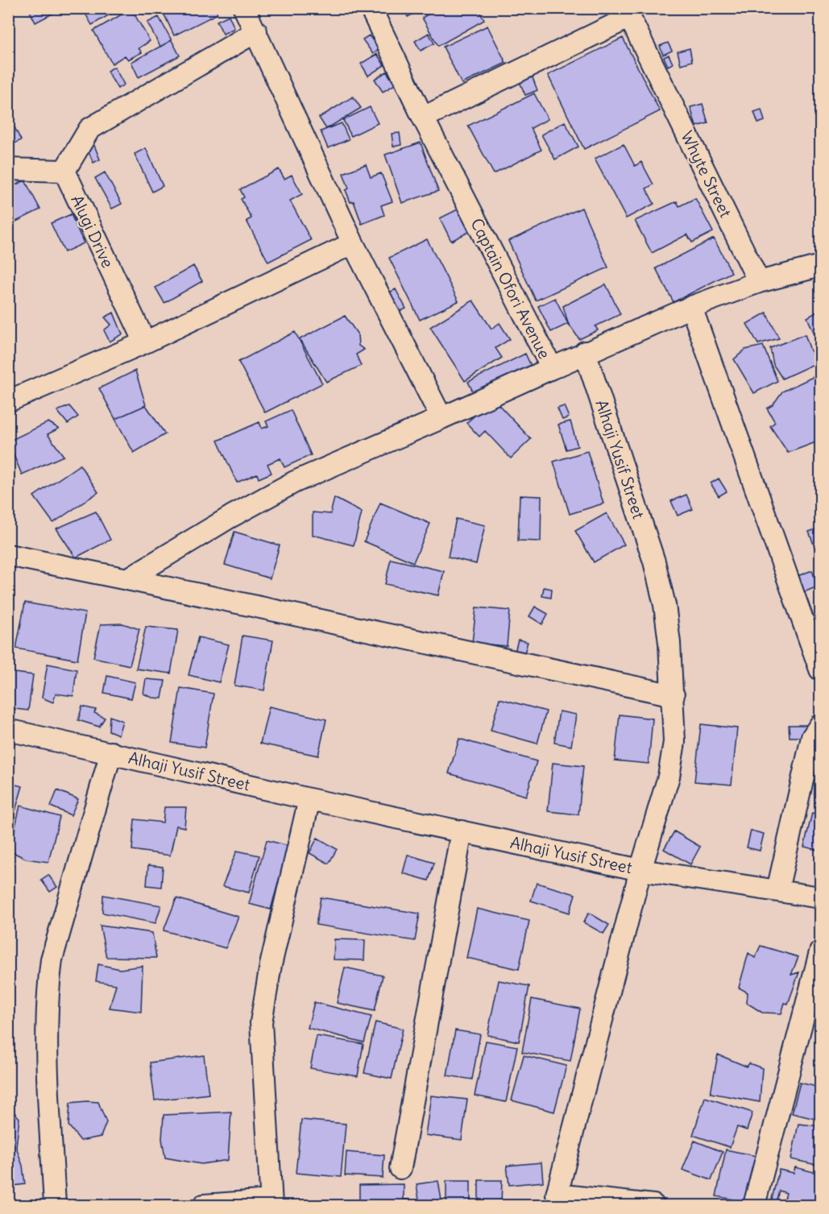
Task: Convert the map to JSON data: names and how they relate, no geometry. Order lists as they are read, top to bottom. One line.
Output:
{"streets":{"street":["Whyte Street","Alugi Drive","Captain Ofori Avenue","Alhaji Yusif Street"]},"crossings":[["Whyte Street","Captain Ofori Avenue"],["Captain Ofori Avenue","Alhaji Yusif Street"]]}
